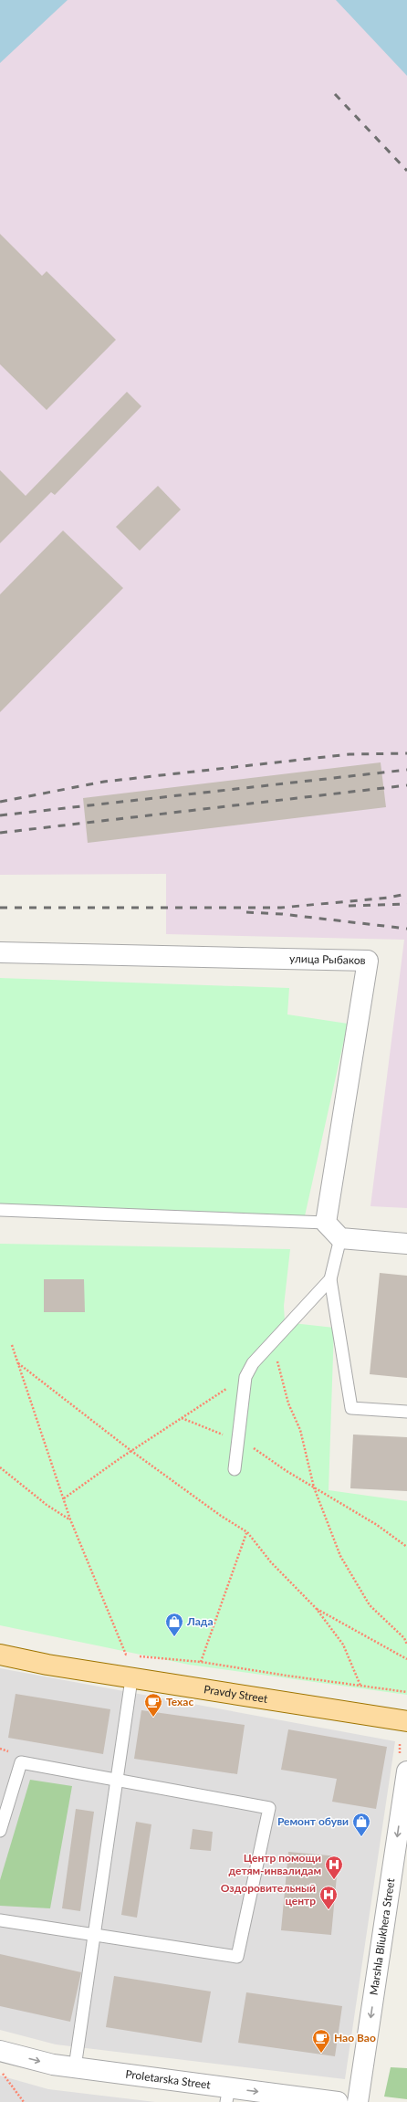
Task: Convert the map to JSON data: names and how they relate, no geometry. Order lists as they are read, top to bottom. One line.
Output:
{"streets":{"main road":["Pravdy Street"],"street":["улица Рыбаков","Marshla Bliukhera Street","Proletarska Street"]},"one_way":["Marshla Bliukhera Street","Proletarska Street"],"places":{"shop":["Лада","Ремонт обуви"],"cafe":["Техас","Hao Bao"],"hospital":["Центр помощи детям-инвалидам","Оздоровительный центр"]}}
